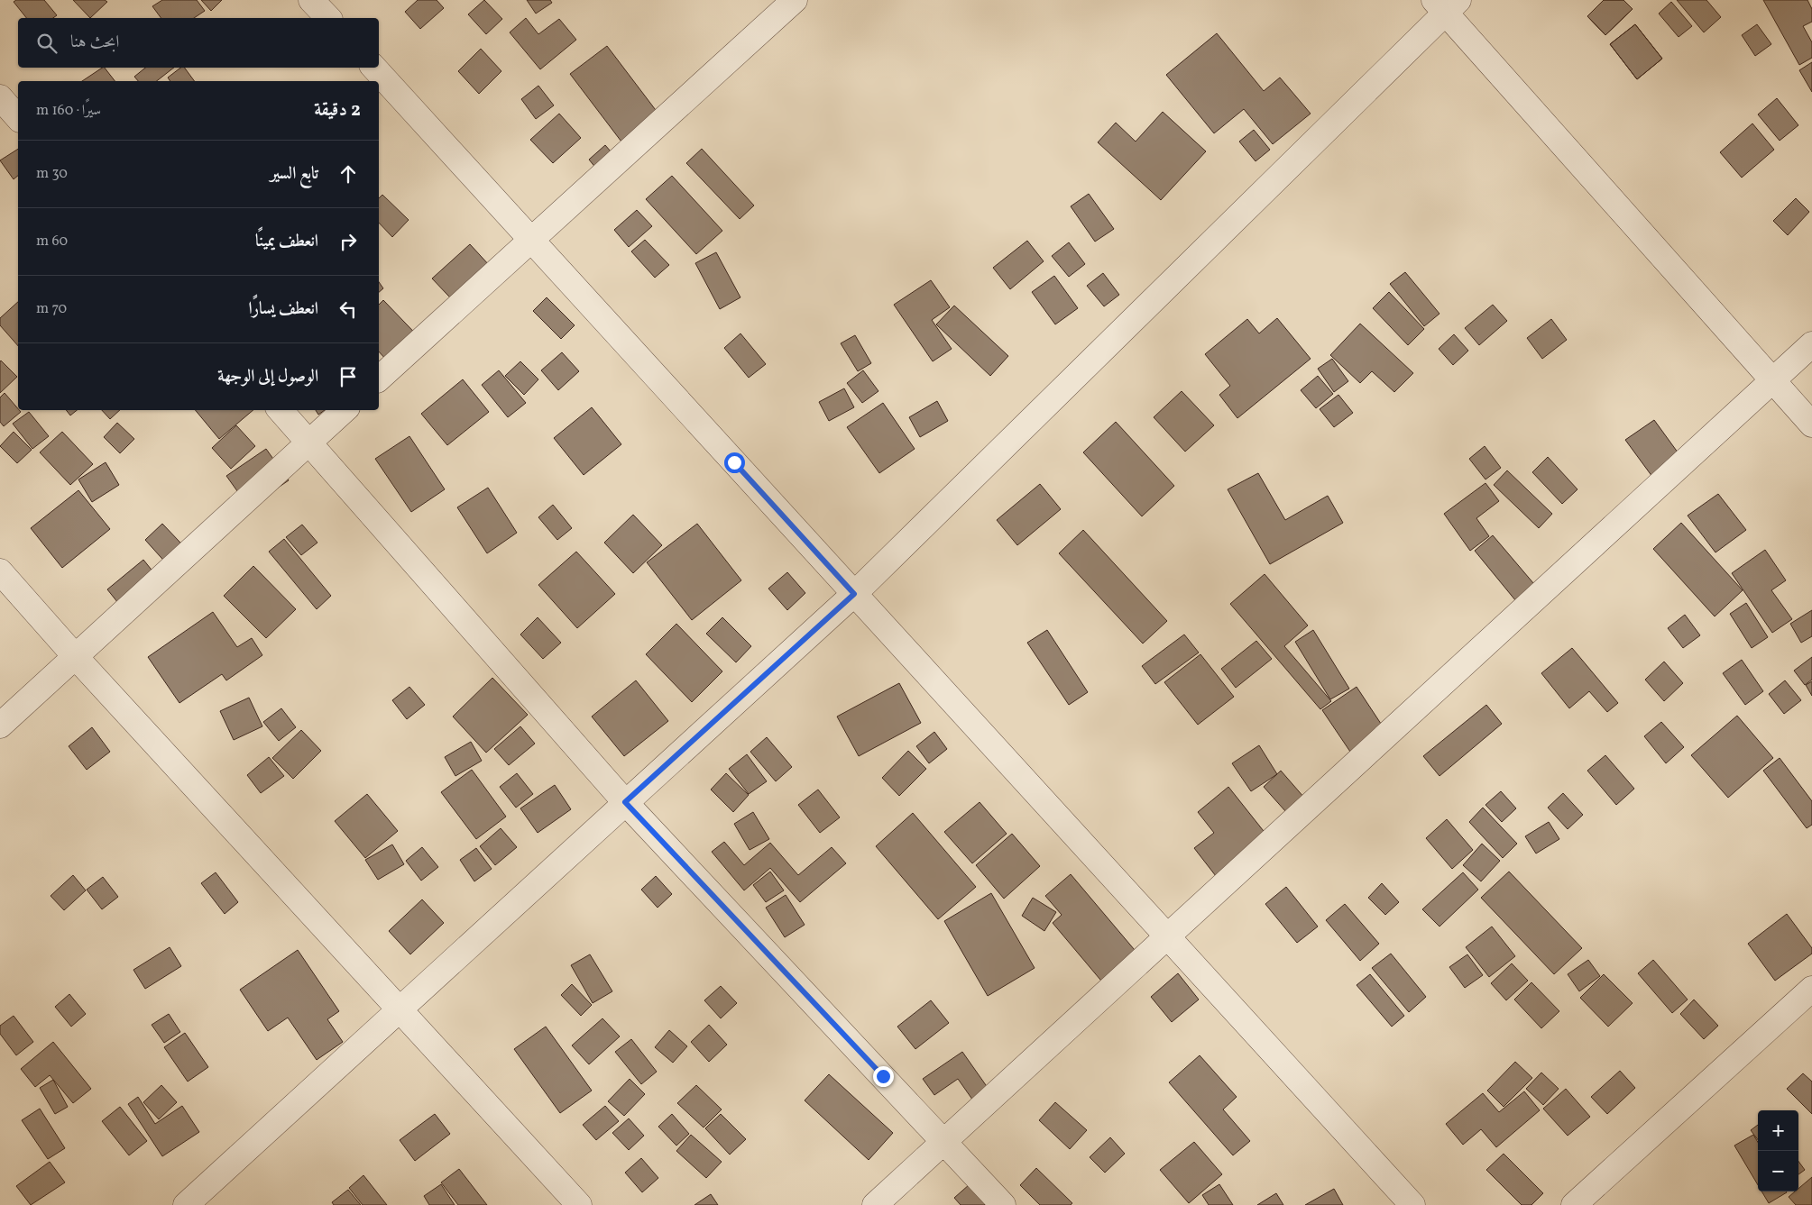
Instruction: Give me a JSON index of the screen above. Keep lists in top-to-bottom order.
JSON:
{
  "page": {
    "search": "ابحث هنا",
    "heading": ["2 دقيقة", "سيرًا · 160 m"],
    "list": [
      ["تابع السير", "30 m"],
      ["انعطف يمينًا", "60 m"],
      ["انعطف يسارًا", "70 m"],
      "الوصول إلى الوجهة"
    ],
    "map_buttons": ["+", "−"]
  }
}
